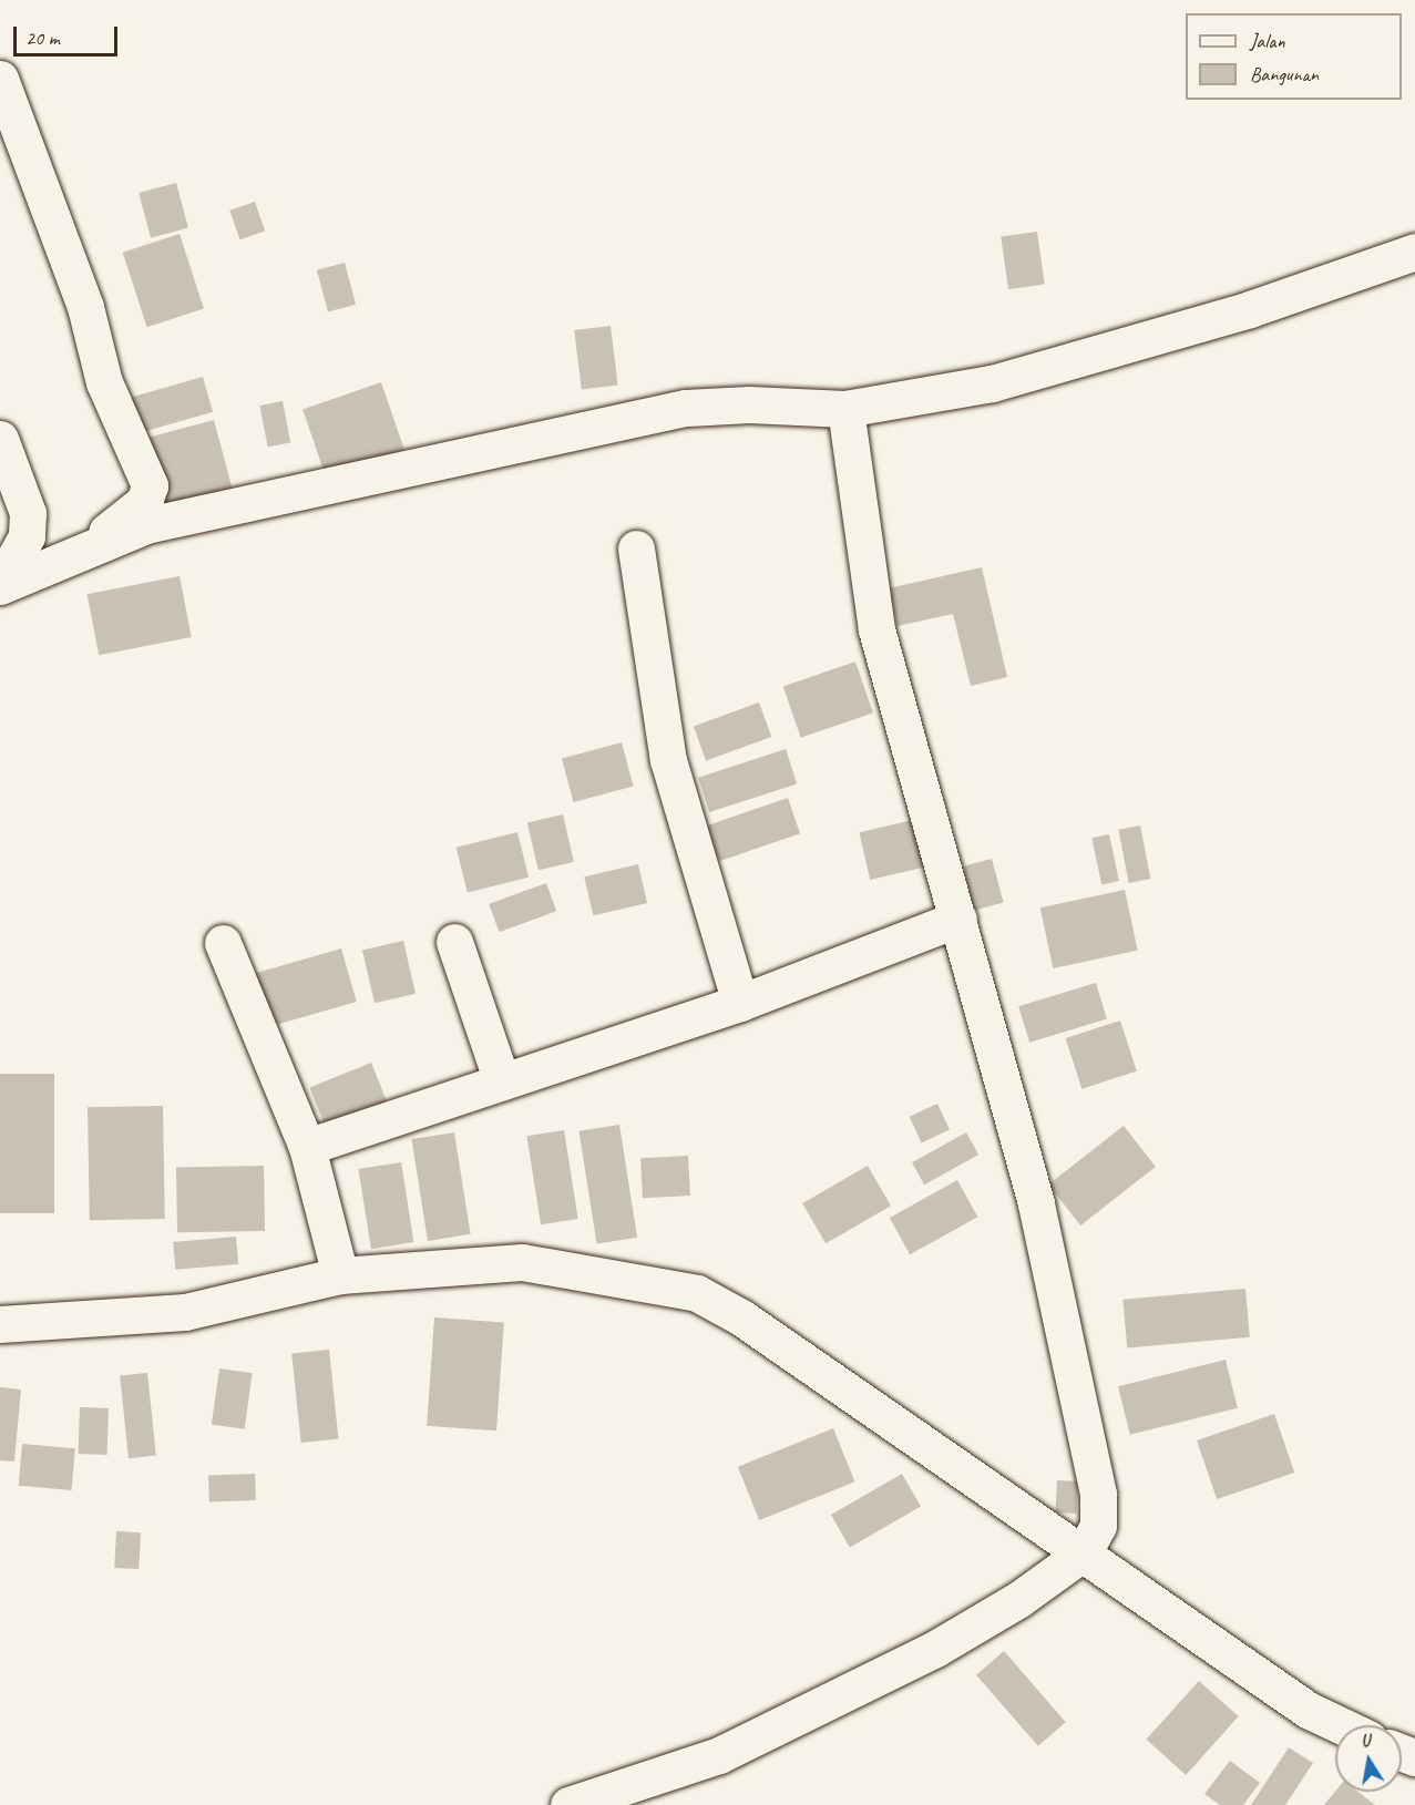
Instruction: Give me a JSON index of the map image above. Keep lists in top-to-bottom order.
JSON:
{
  "legend": ["Jalan", "Bangunan"],
  "scale_bar": "20 m",
  "north": "top"
}
